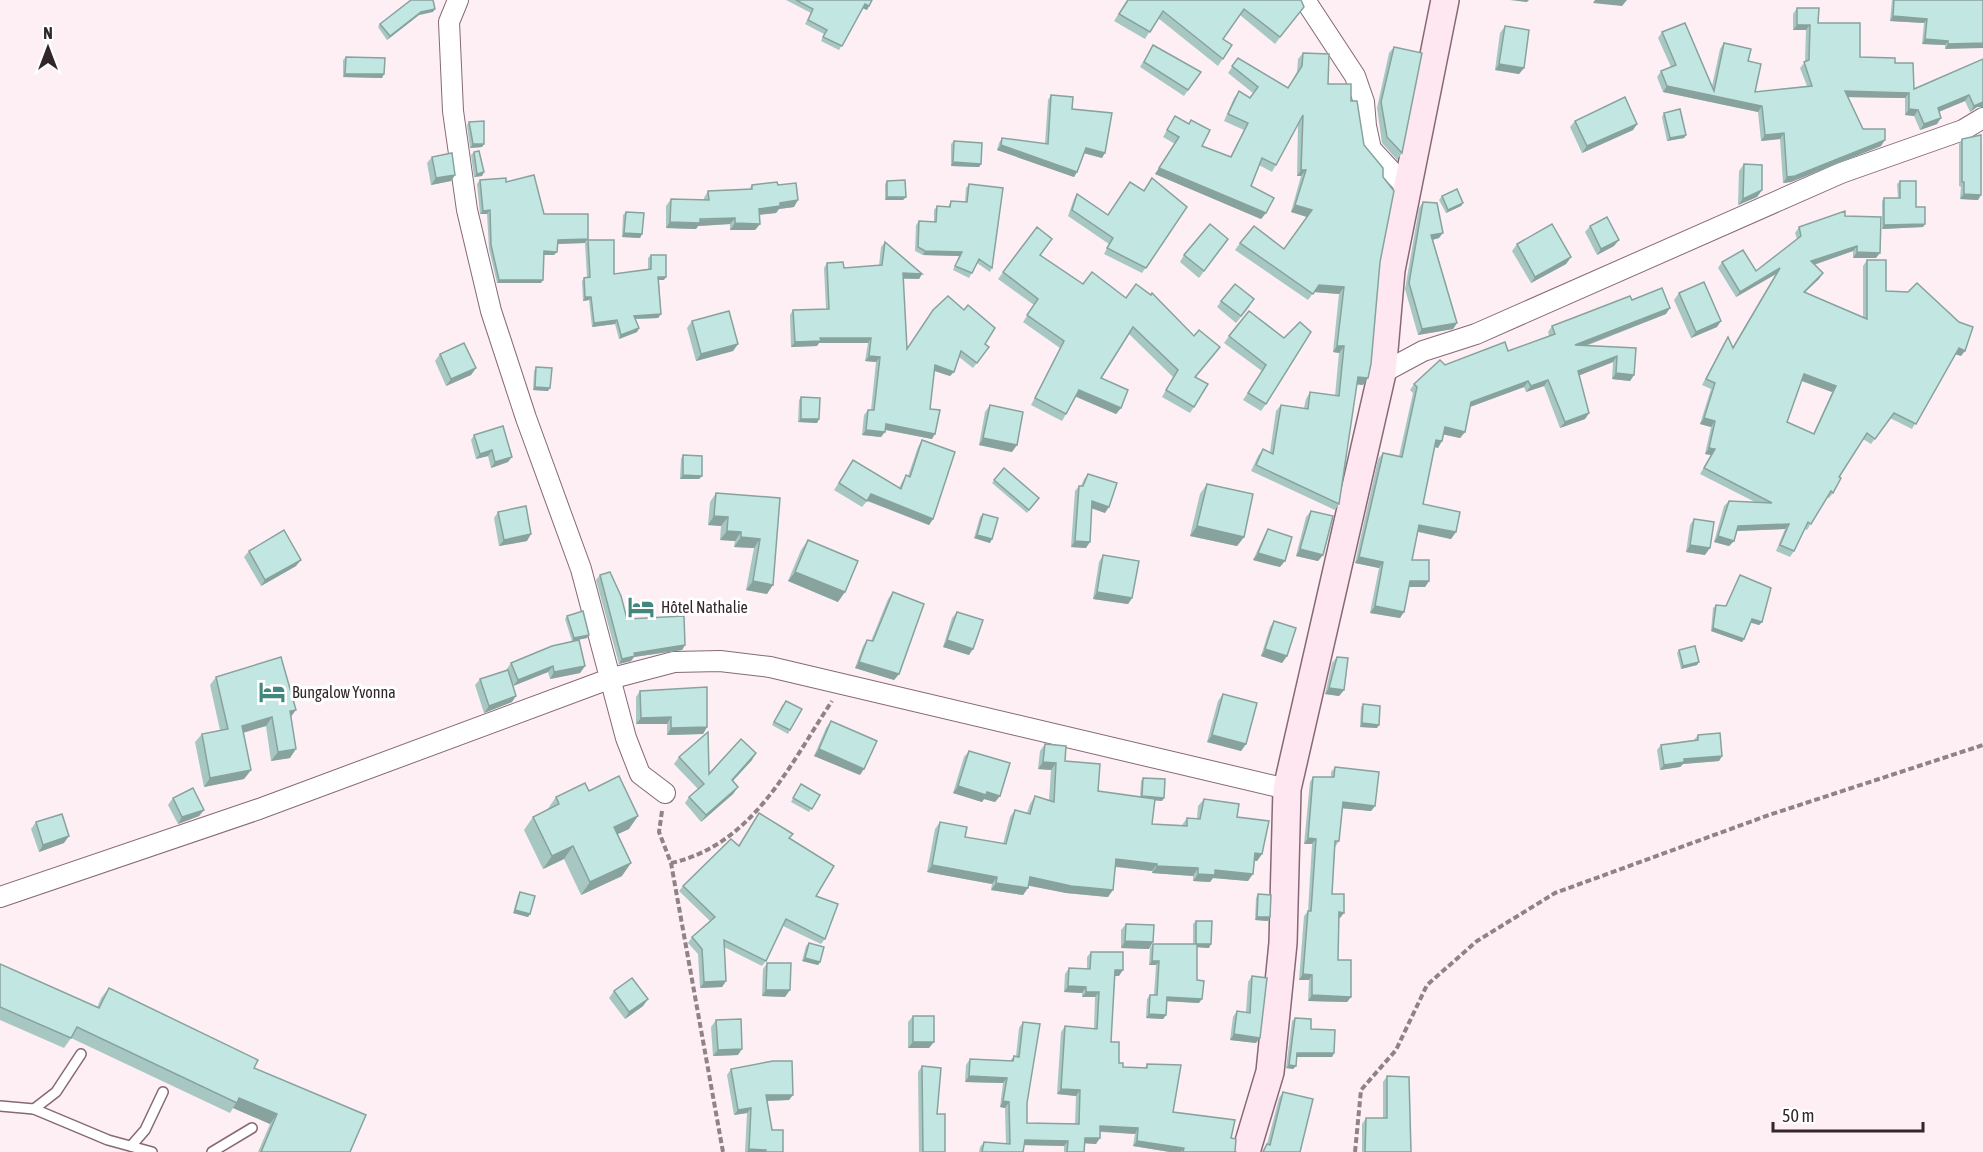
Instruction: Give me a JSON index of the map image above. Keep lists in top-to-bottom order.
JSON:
{
  "places": {
    "hotel": ["Hôtel Nathalie", "Bungalow Yvonna"]
  },
  "scale_bar": "50 m",
  "north": "top"
}
